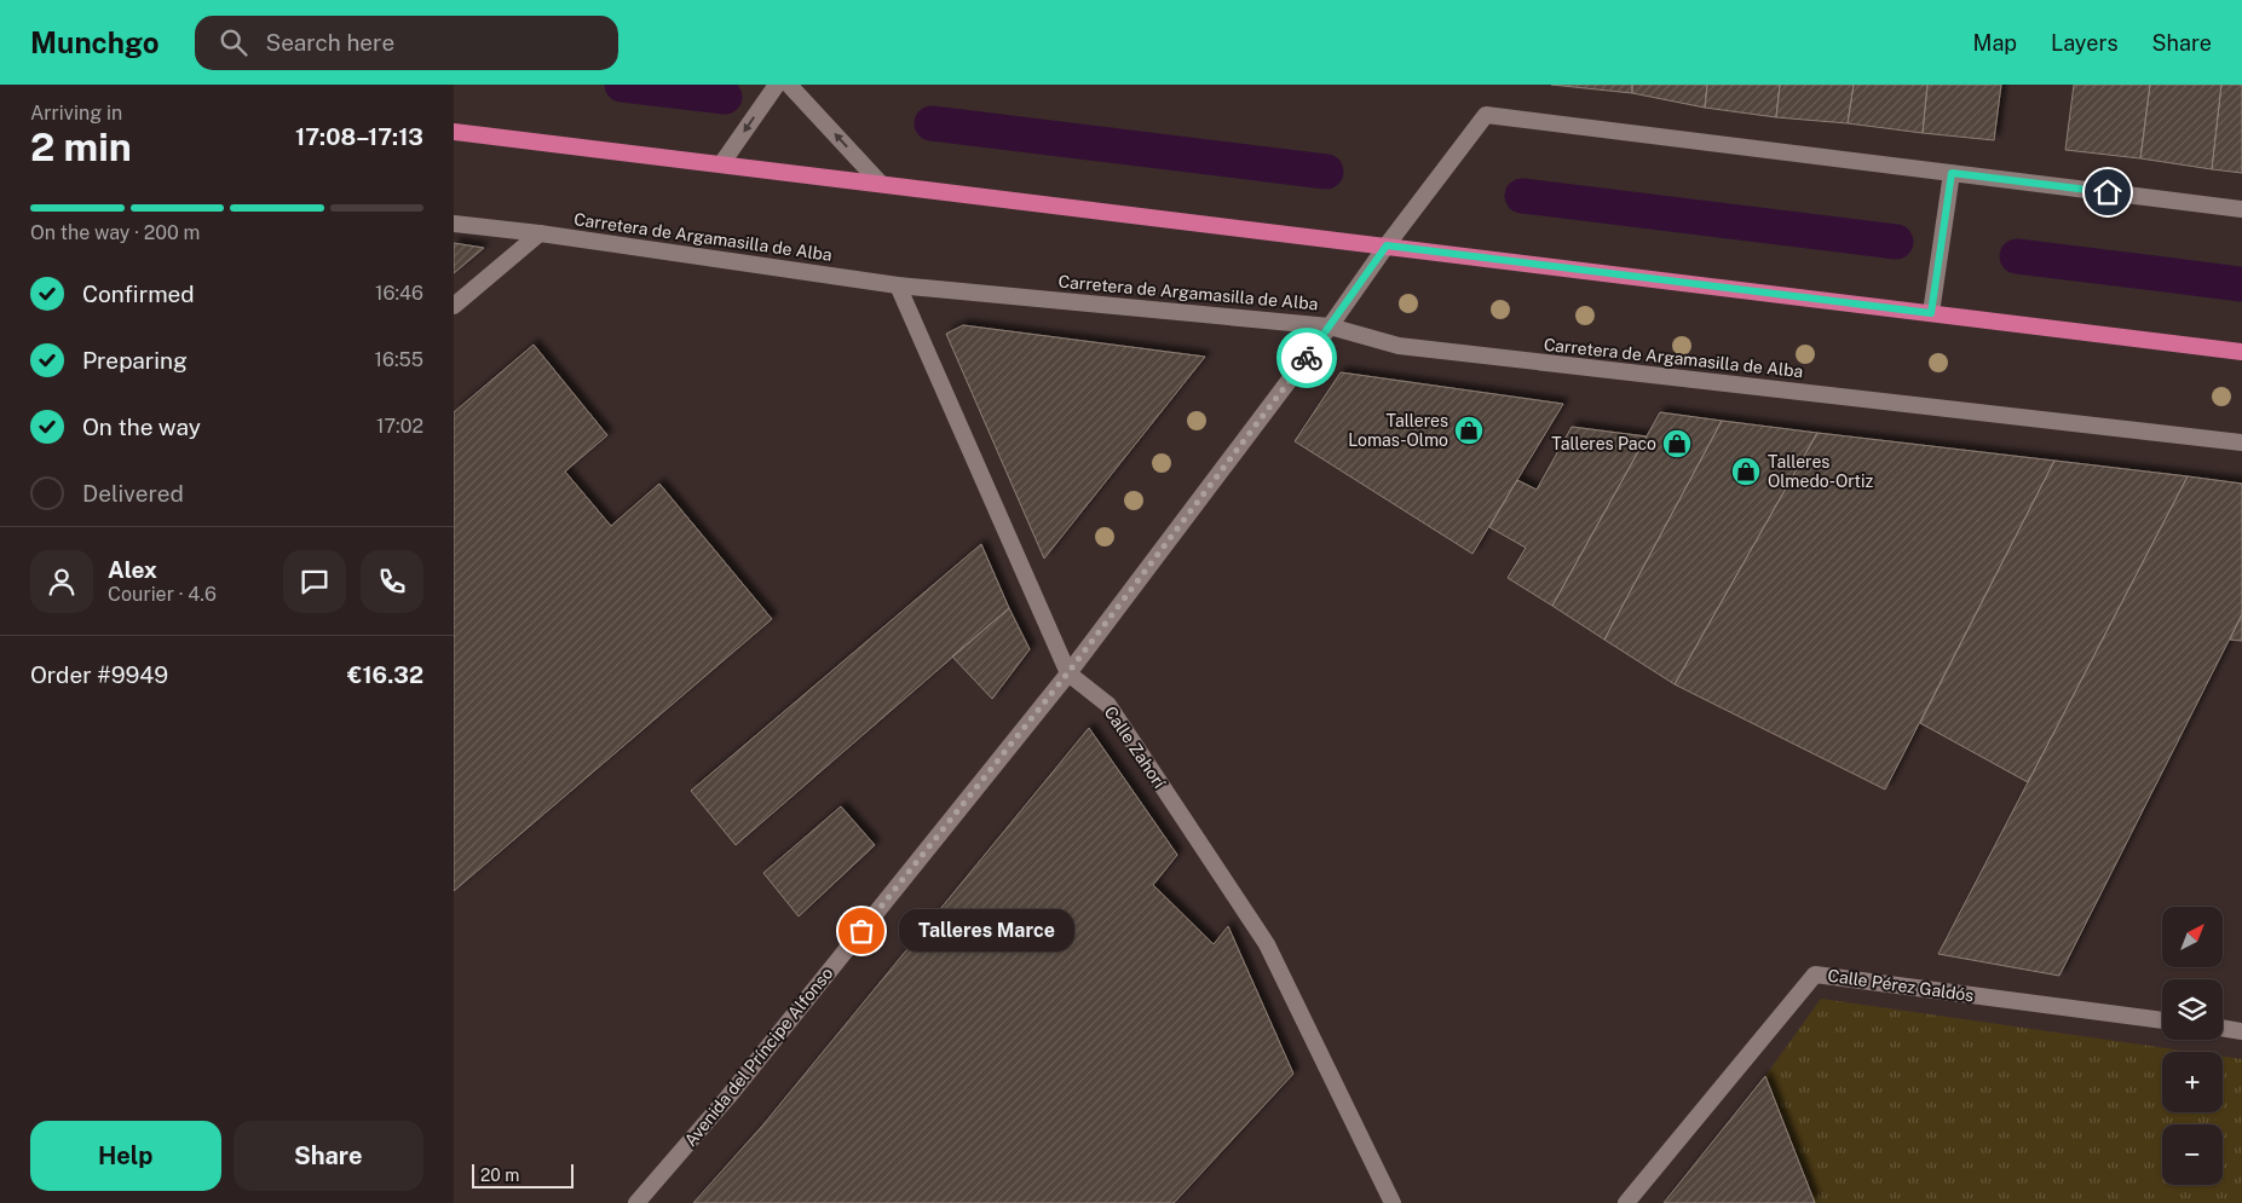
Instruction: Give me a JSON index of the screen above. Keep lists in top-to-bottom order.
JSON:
{
  "streets": {
    "street": [
      "Carretera de Argamasilla de Alba",
      "Calle Zahorí",
      "Calle Pérez Galdós",
      "Avenida del Príncipe Alfonso"
    ]
  },
  "crossings": [
    ["Carretera de Argamasilla de Alba", "Calle Zahorí"],
    ["Carretera de Argamasilla de Alba", "Avenida del Príncipe Alfonso"],
    ["Calle Zahorí", "Avenida del Príncipe Alfonso"]
  ],
  "places": {
    "shop": ["Talleres Lomas-Olmo", "Talleres Paco", "Talleres Olmedo-Ortiz"],
    "other": ["Talleres Marce"]
  },
  "scale_bar": "20 m",
  "north": "top right",
  "page": {
    "header": "Munchgo",
    "search": "Search here",
    "nav": ["Map", "Layers", "Share"],
    "heading": ["2 min", "Arriving in", "17:08–17:13"],
    "panel": [
      "Alex",
      "Courier · 4.6",
      "Order #9949",
      "€16.32"
    ],
    "bar": "On the way · 200 m",
    "list": [
      ["Confirmed", "16:46"],
      ["Preparing", "16:55"],
      ["On the way", "17:02"],
      "Delivered"
    ],
    "map_buttons": ["+", "−"],
    "bubble": "Talleres Marce",
    "buttons": ["Help", "Share"],
    "scale": "20 m"
  }
}
